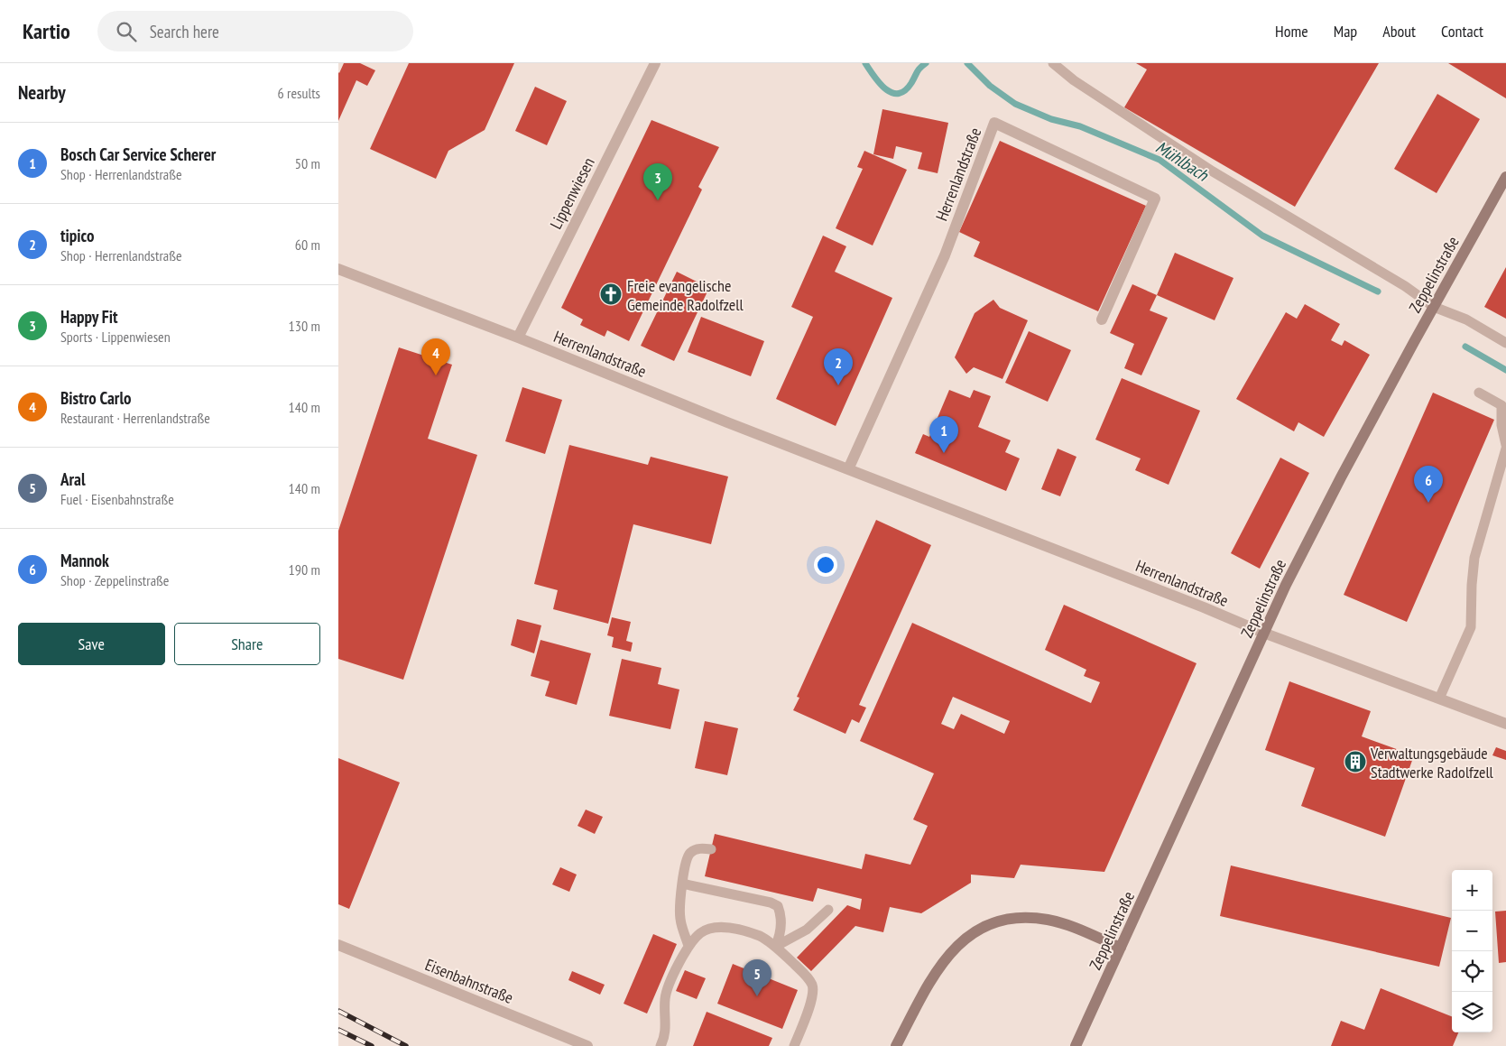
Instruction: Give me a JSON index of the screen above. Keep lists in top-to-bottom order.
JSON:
{
  "streets": {
    "main road": ["Zeppelinstraße"],
    "street": ["Herrenlandstraße", "Lippenwiesen", "Eisenbahnstraße"]
  },
  "crossings": [
    ["Herrenlandstraße", "Lippenwiesen"],
    ["Herrenlandstraße", "Zeppelinstraße"]
  ],
  "water": ["Mühlbach"],
  "places": {
    "church": ["Freie evangelische Gemeinde Radolfzell"],
    "building": ["Verwaltungsgebäude Stadtwerke Radolfzell"]
  },
  "page": {
    "header": "Kartio",
    "search": "Search here",
    "nav": [
      "Home",
      "Map",
      "About",
      "Contact"
    ],
    "heading": ["Nearby", "6 results"],
    "list": [
      {
        "mark": "1",
        "name": "Bosch Car Service Scherer",
        "note": "Shop · Herrenlandstraße",
        "value": "50 m"
      },
      {
        "mark": "2",
        "name": "tipico",
        "note": "Shop · Herrenlandstraße",
        "value": "60 m"
      },
      {
        "mark": "3",
        "name": "Happy Fit",
        "note": "Sports · Lippenwiesen",
        "value": "130 m"
      },
      {
        "mark": "4",
        "name": "Bistro Carlo",
        "note": "Restaurant · Herrenlandstraße",
        "value": "140 m"
      },
      {
        "mark": "5",
        "name": "Aral",
        "note": "Fuel · Eisenbahnstraße",
        "value": "140 m"
      },
      {
        "mark": "6",
        "name": "Mannok",
        "note": "Shop · Zeppelinstraße",
        "value": "190 m"
      }
    ],
    "pins": [
      "3",
      "4",
      "2",
      "1",
      "6",
      "5"
    ],
    "buttons": ["Save", "Share"],
    "map_buttons": ["+", "−"]
  }
}
